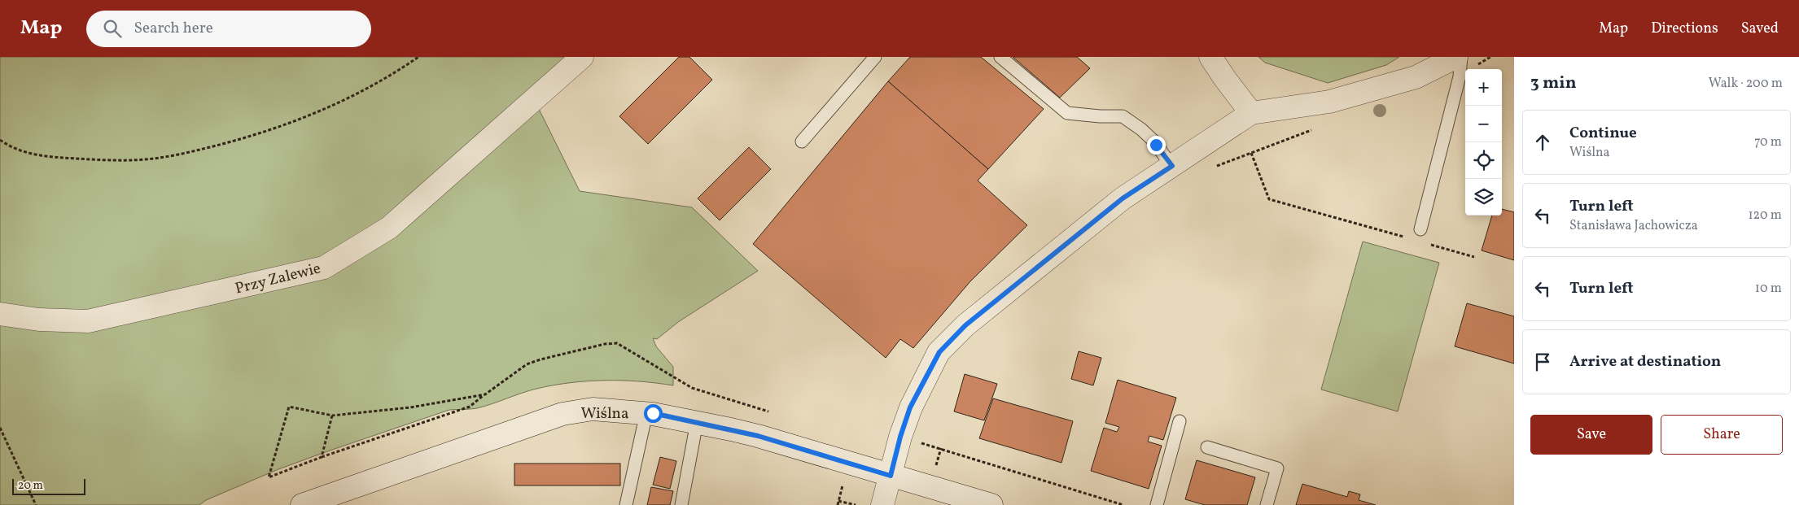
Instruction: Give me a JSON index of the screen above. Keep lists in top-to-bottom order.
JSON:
{
  "streets": {
    "street": ["Przy Zalewie", "Wiślna"]
  },
  "scale_bar": "20 m",
  "page": {
    "header": "Map",
    "search": "Search here",
    "nav": ["Map", "Directions", "Saved"],
    "heading": ["3 min", "Walk · 200 m"],
    "map_buttons": ["+", "−"],
    "list": [
      ["Continue", "Wiślna", "70 m"],
      ["Turn left", "Stanisława Jachowicza", "120 m"],
      ["Turn left", "10 m"],
      "Arrive at destination"
    ],
    "buttons": ["Save", "Share"],
    "scale": "20 m"
  }
}
